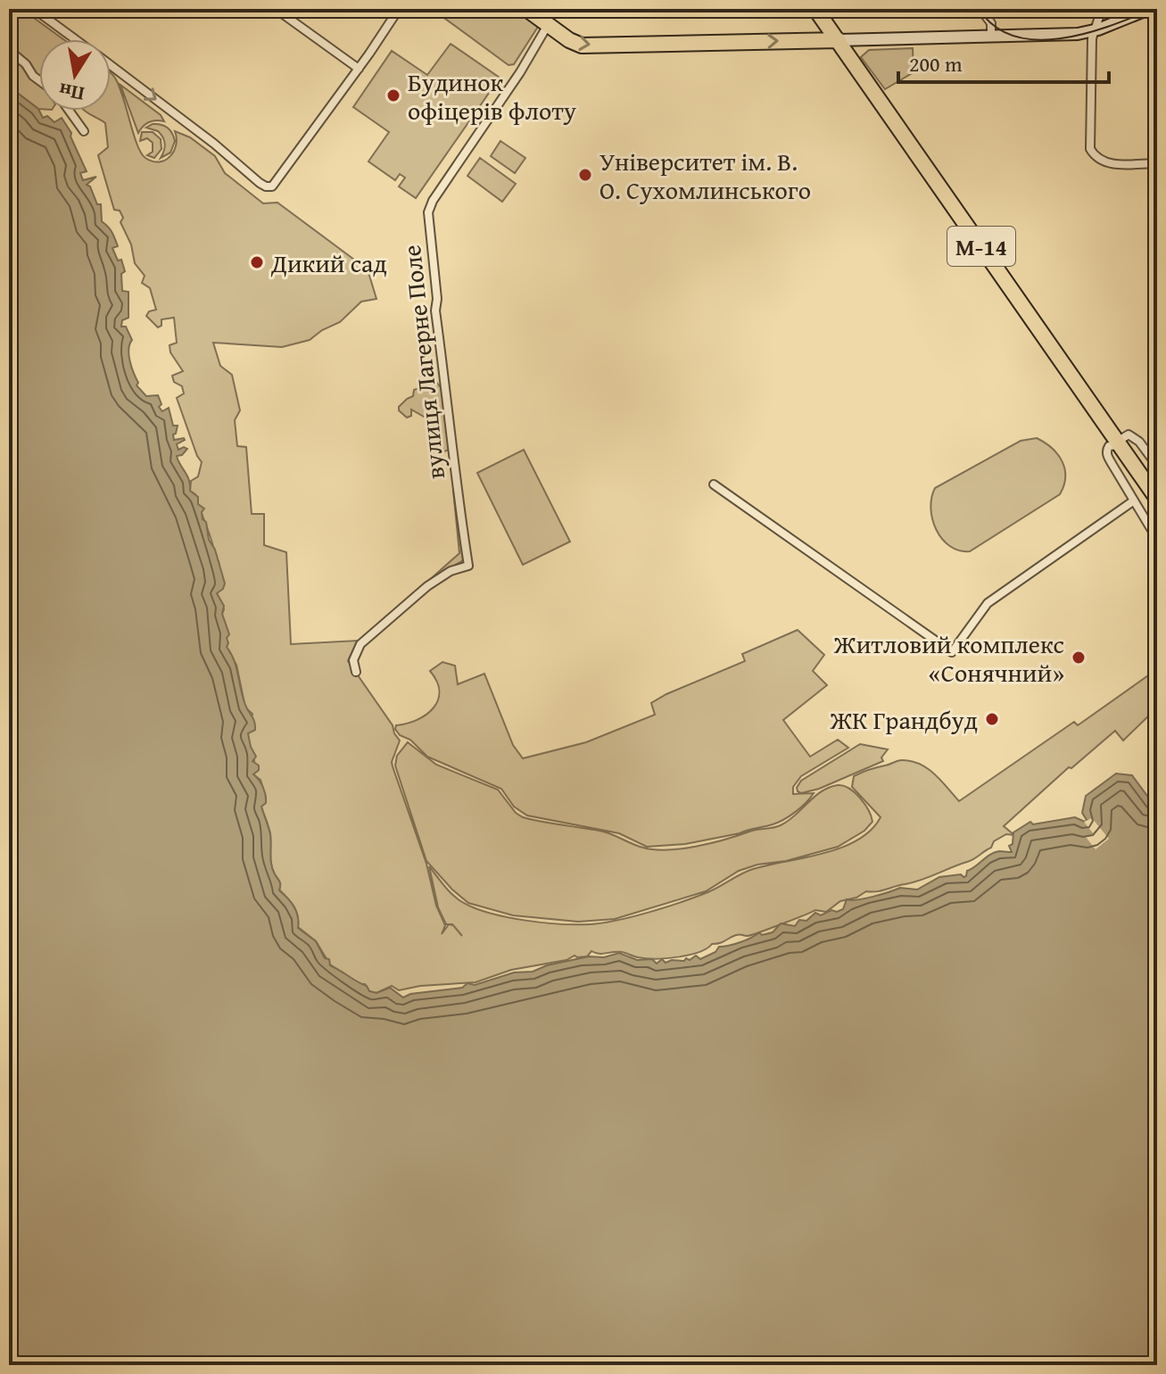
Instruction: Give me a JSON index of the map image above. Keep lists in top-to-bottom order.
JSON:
{
  "streets": {
    "highway": ["М-14"],
    "street": ["вулиця Лагерне Поле"]
  },
  "places": [
    "Будинок офіцерів флоту",
    "Університет ім. В. О. Сухомлинського",
    "Дикий сад",
    "Житловий комплекс «Сонячний»",
    "ЖК Грандбуд"
  ],
  "scale_bar": "200 m",
  "north": "bottom"
}
